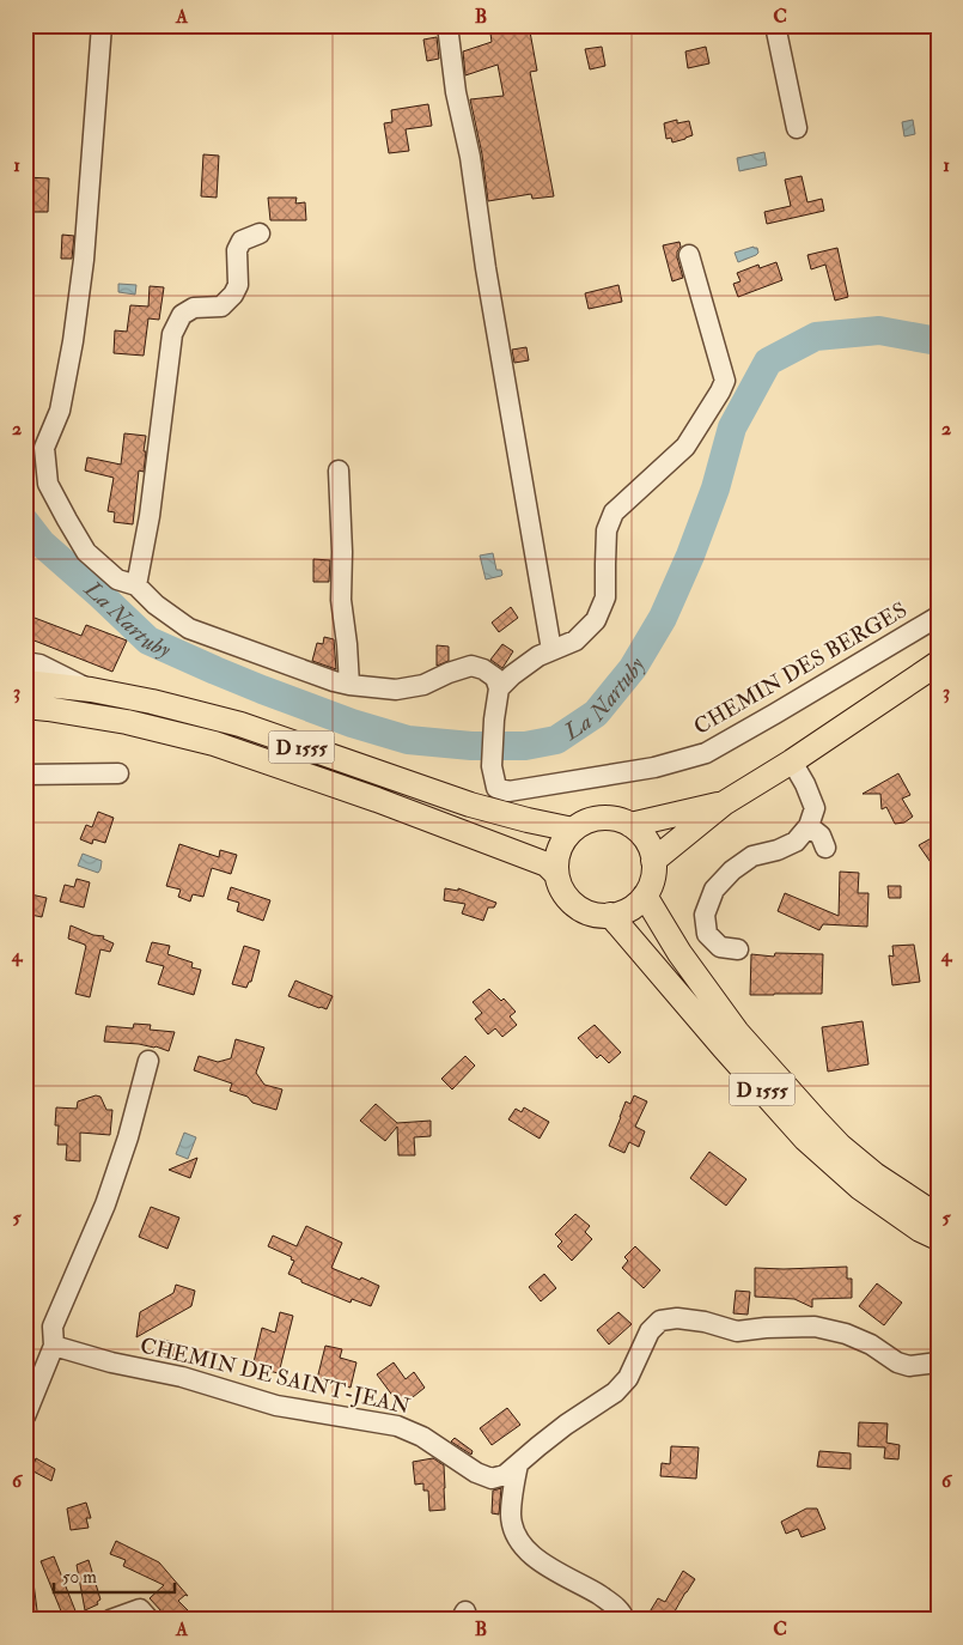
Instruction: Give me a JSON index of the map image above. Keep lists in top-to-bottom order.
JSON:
{
  "streets": {
    "main road": ["D 1555"],
    "street": ["CHEMIN DES BERGES", "CHEMIN DE SAINT-JEAN"]
  },
  "water": ["La Nartuby"],
  "scale_bar": "50 m",
  "grid": {
    "columns": ["A", "B", "C"],
    "rows": [
      "1",
      "2",
      "3",
      "4",
      "5",
      "6"
    ]
  }
}
